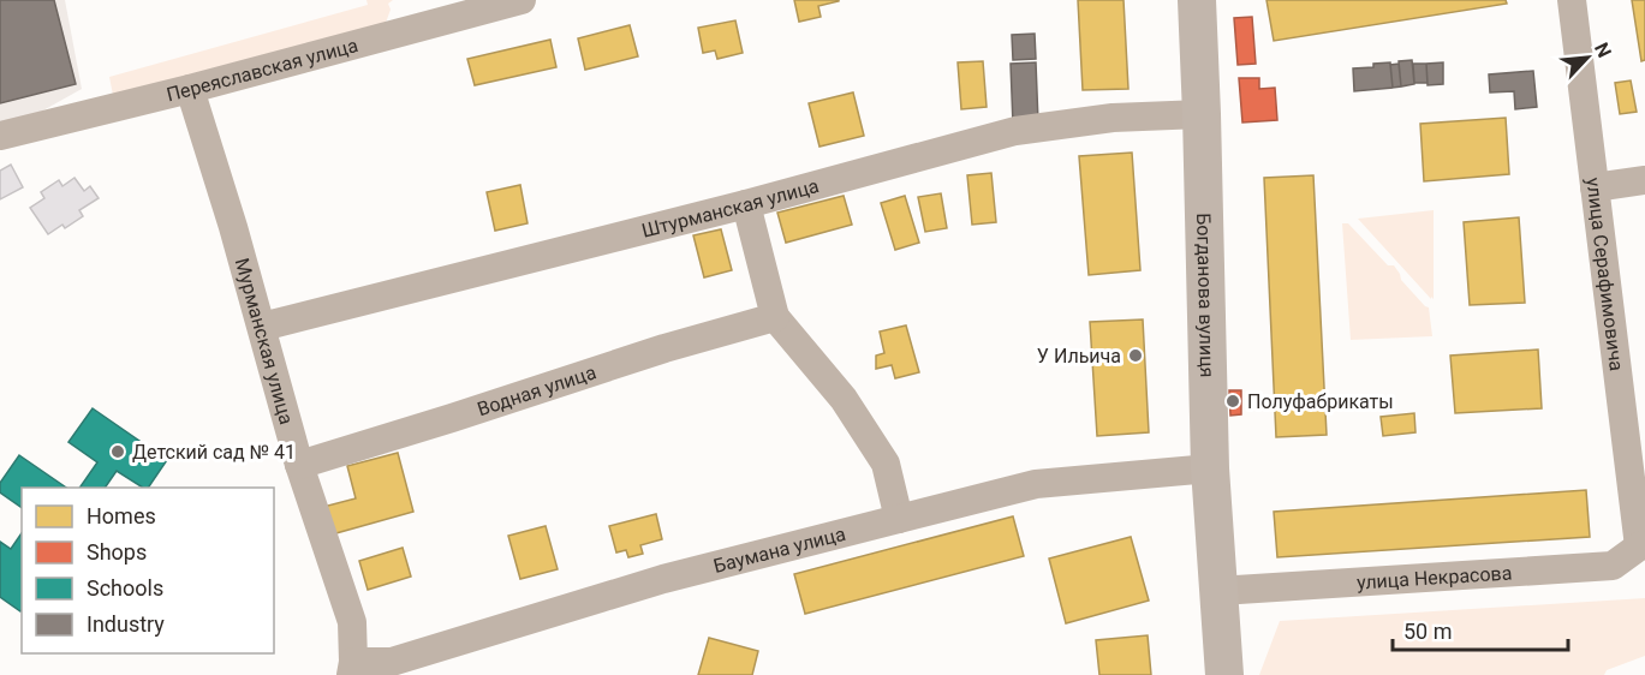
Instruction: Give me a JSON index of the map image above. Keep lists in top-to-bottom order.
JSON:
{
  "streets": {
    "main road": ["Богданова вулиця"],
    "street": [
      "Переяславская улица",
      "Штурманская улица",
      "улица Серафимовича",
      "Мурманская улица",
      "Водная улица",
      "Баумана улица",
      "улица Некрасова"
    ]
  },
  "crossings": [
    ["Переяславская улица", "Мурманская улица"],
    ["Штурманская улица", "Богданова вулиця"],
    ["Штурманская улица", "Мурманская улица"],
    ["улица Серафимовича", "улица Некрасова"],
    ["Богданова вулиця", "Баумана улица"],
    ["Богданова вулиця", "улица Некрасова"],
    ["Мурманская улица", "Водная улица"],
    ["Мурманская улица", "Баумана улица"]
  ],
  "places": ["У Ильича", "Полуфабрикаты", "Детский сад № 41"],
  "legend": [
    "Homes",
    "Shops",
    "Schools",
    "Industry"
  ],
  "scale_bar": "50 m",
  "north": "top right"
}
